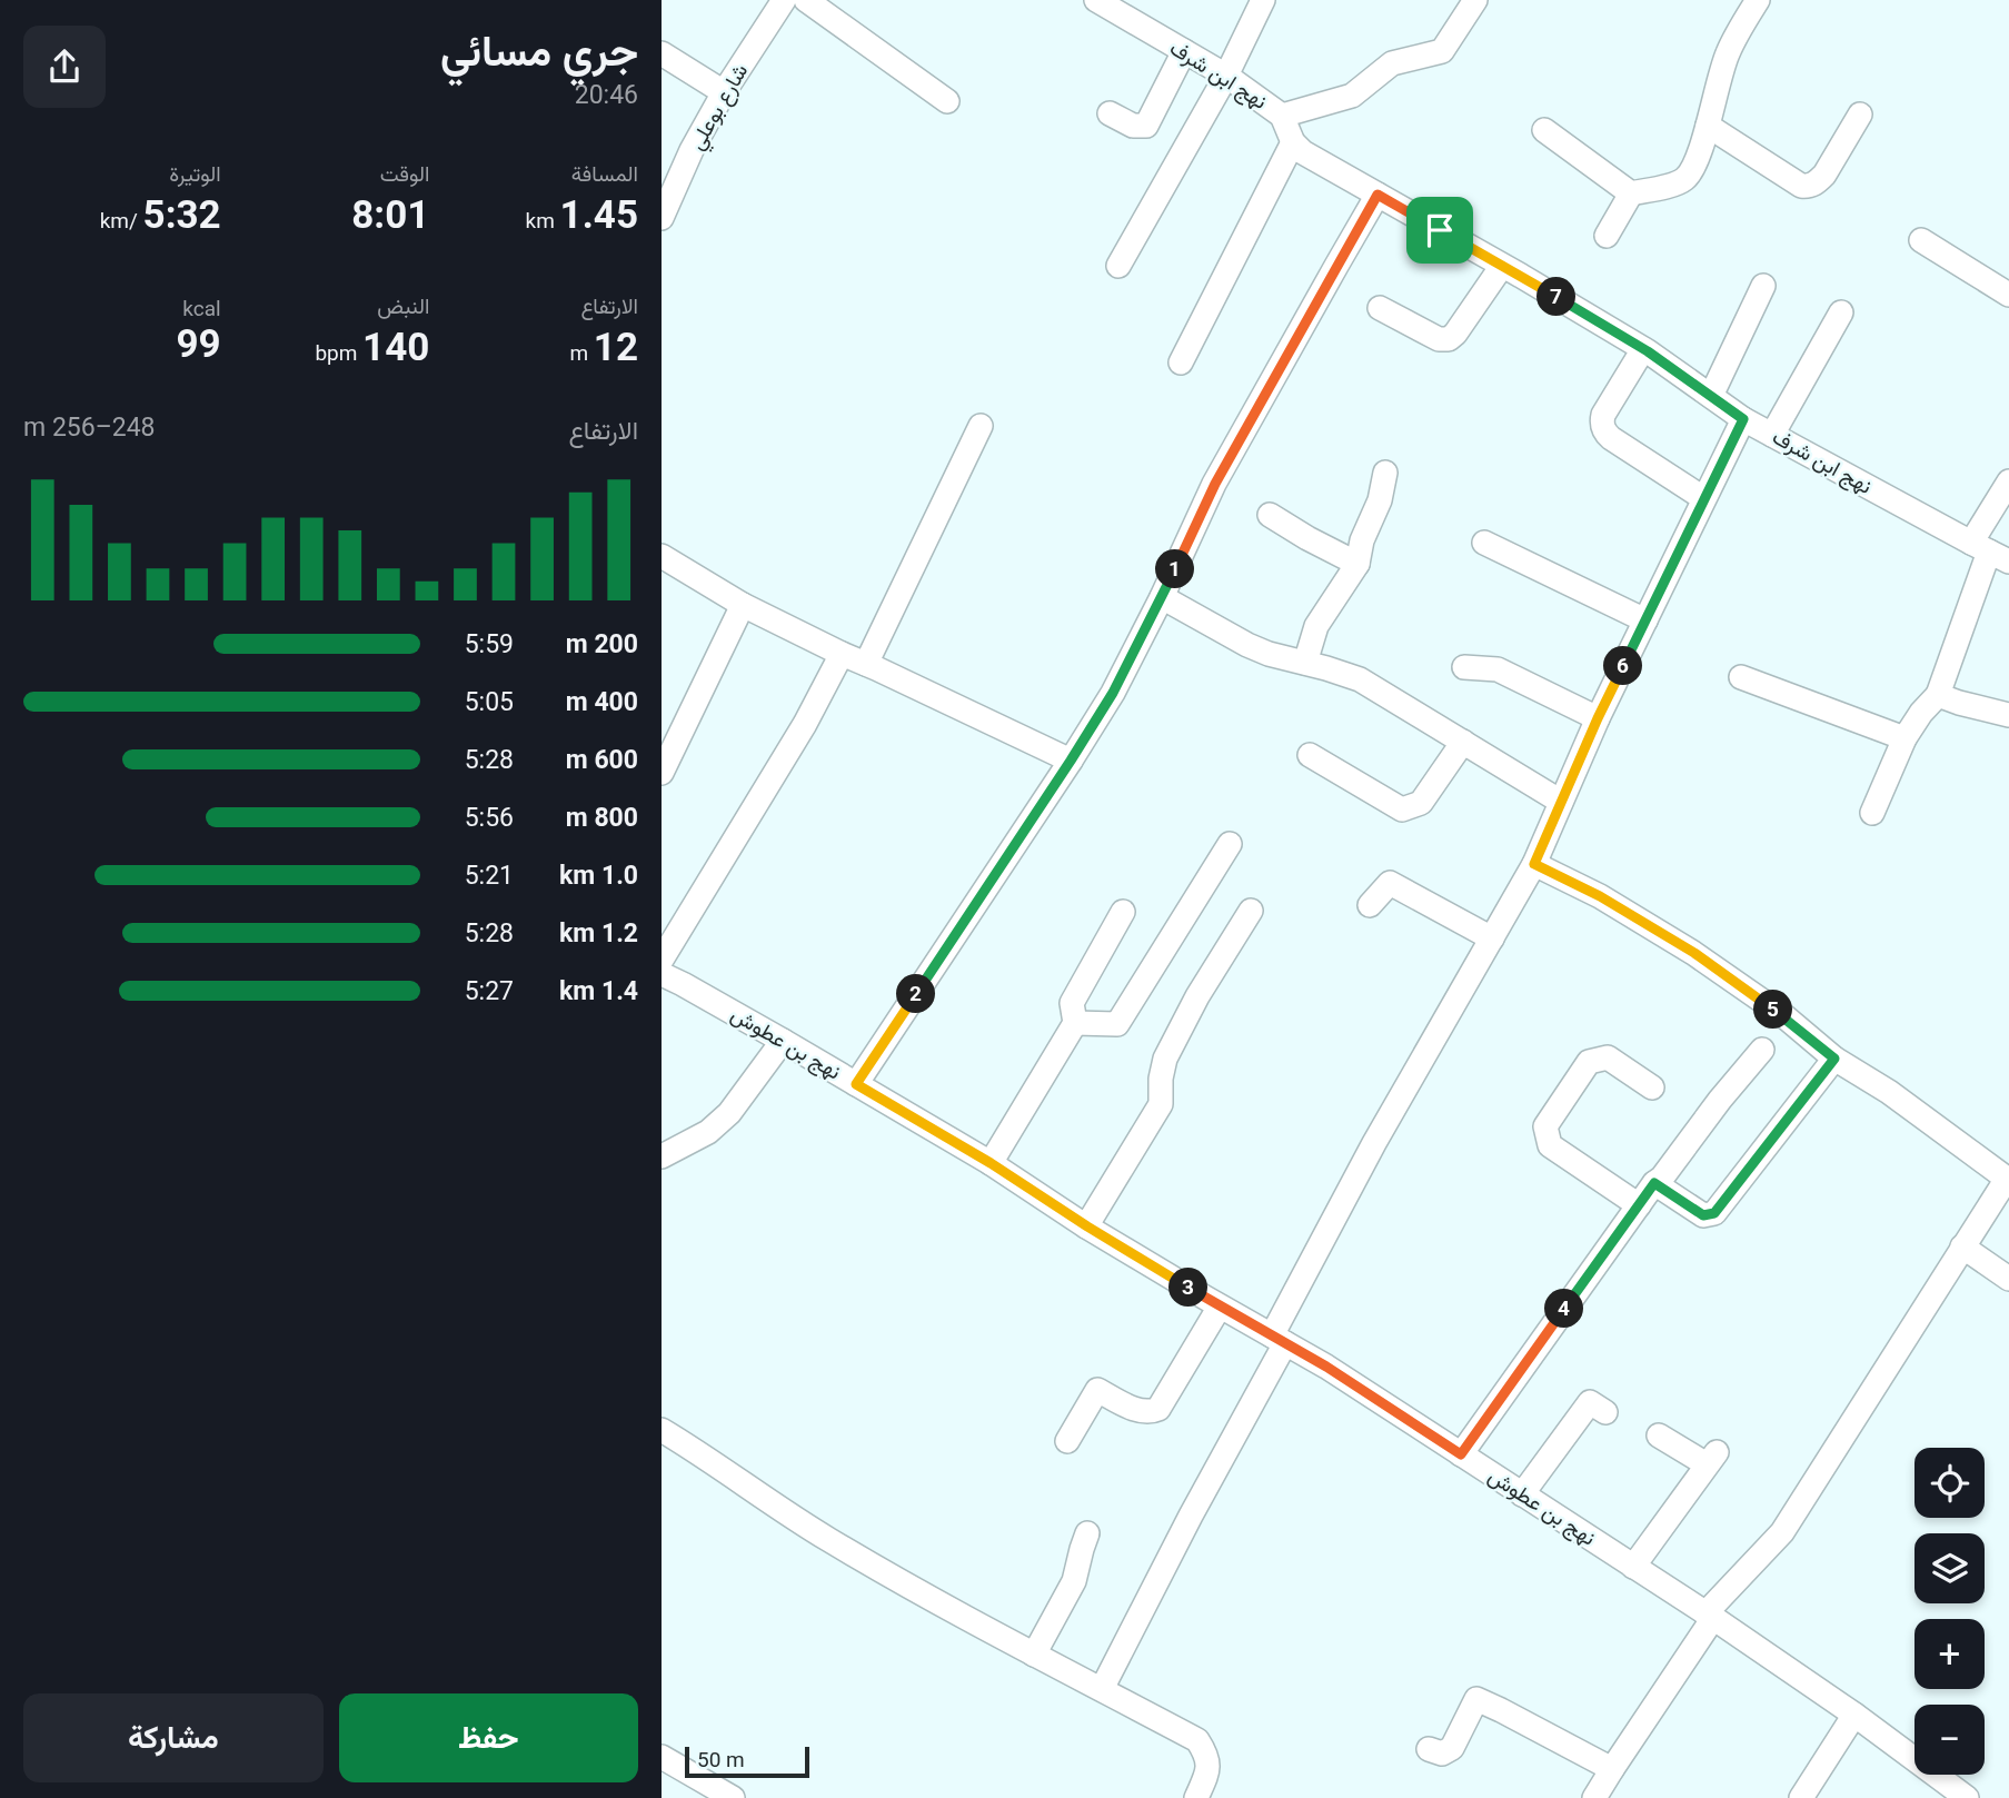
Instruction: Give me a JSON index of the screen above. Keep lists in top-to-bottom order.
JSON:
{
  "streets": {
    "street": ["نهج ابن شرف", "شارع بوعلي", "نهج بن عطوش"]
  },
  "scale_bar": "50 m",
  "page": {
    "heading": ["جري مسائي", "20:46"],
    "stats": [
      ["المسافة", "1.45 km"],
      ["الوقت", "8:01"],
      ["الوتيرة", "5:32 /km"],
      ["الارتفاع", "12 m"],
      ["النبض", "140 bpm"],
      ["kcal", "99"]
    ],
    "pins": [
      "7",
      "1",
      "6",
      "2",
      "5",
      "3",
      "4"
    ],
    "chart": ["الارتفاع", "248–256 m"],
    "list": [
      {
        "name": "200 m",
        "note": "5:59"
      },
      {
        "name": "400 m",
        "note": "5:05"
      },
      {
        "name": "600 m",
        "note": "5:28"
      },
      {
        "name": "800 m",
        "note": "5:56"
      },
      {
        "name": "1.0 km",
        "note": "5:21"
      },
      {
        "name": "1.2 km",
        "note": "5:28"
      },
      {
        "name": "1.4 km",
        "note": "5:27"
      }
    ],
    "map_buttons": ["+", "−"],
    "buttons": ["حفظ", "مشاركة"],
    "scale": "50 m"
  }
}
